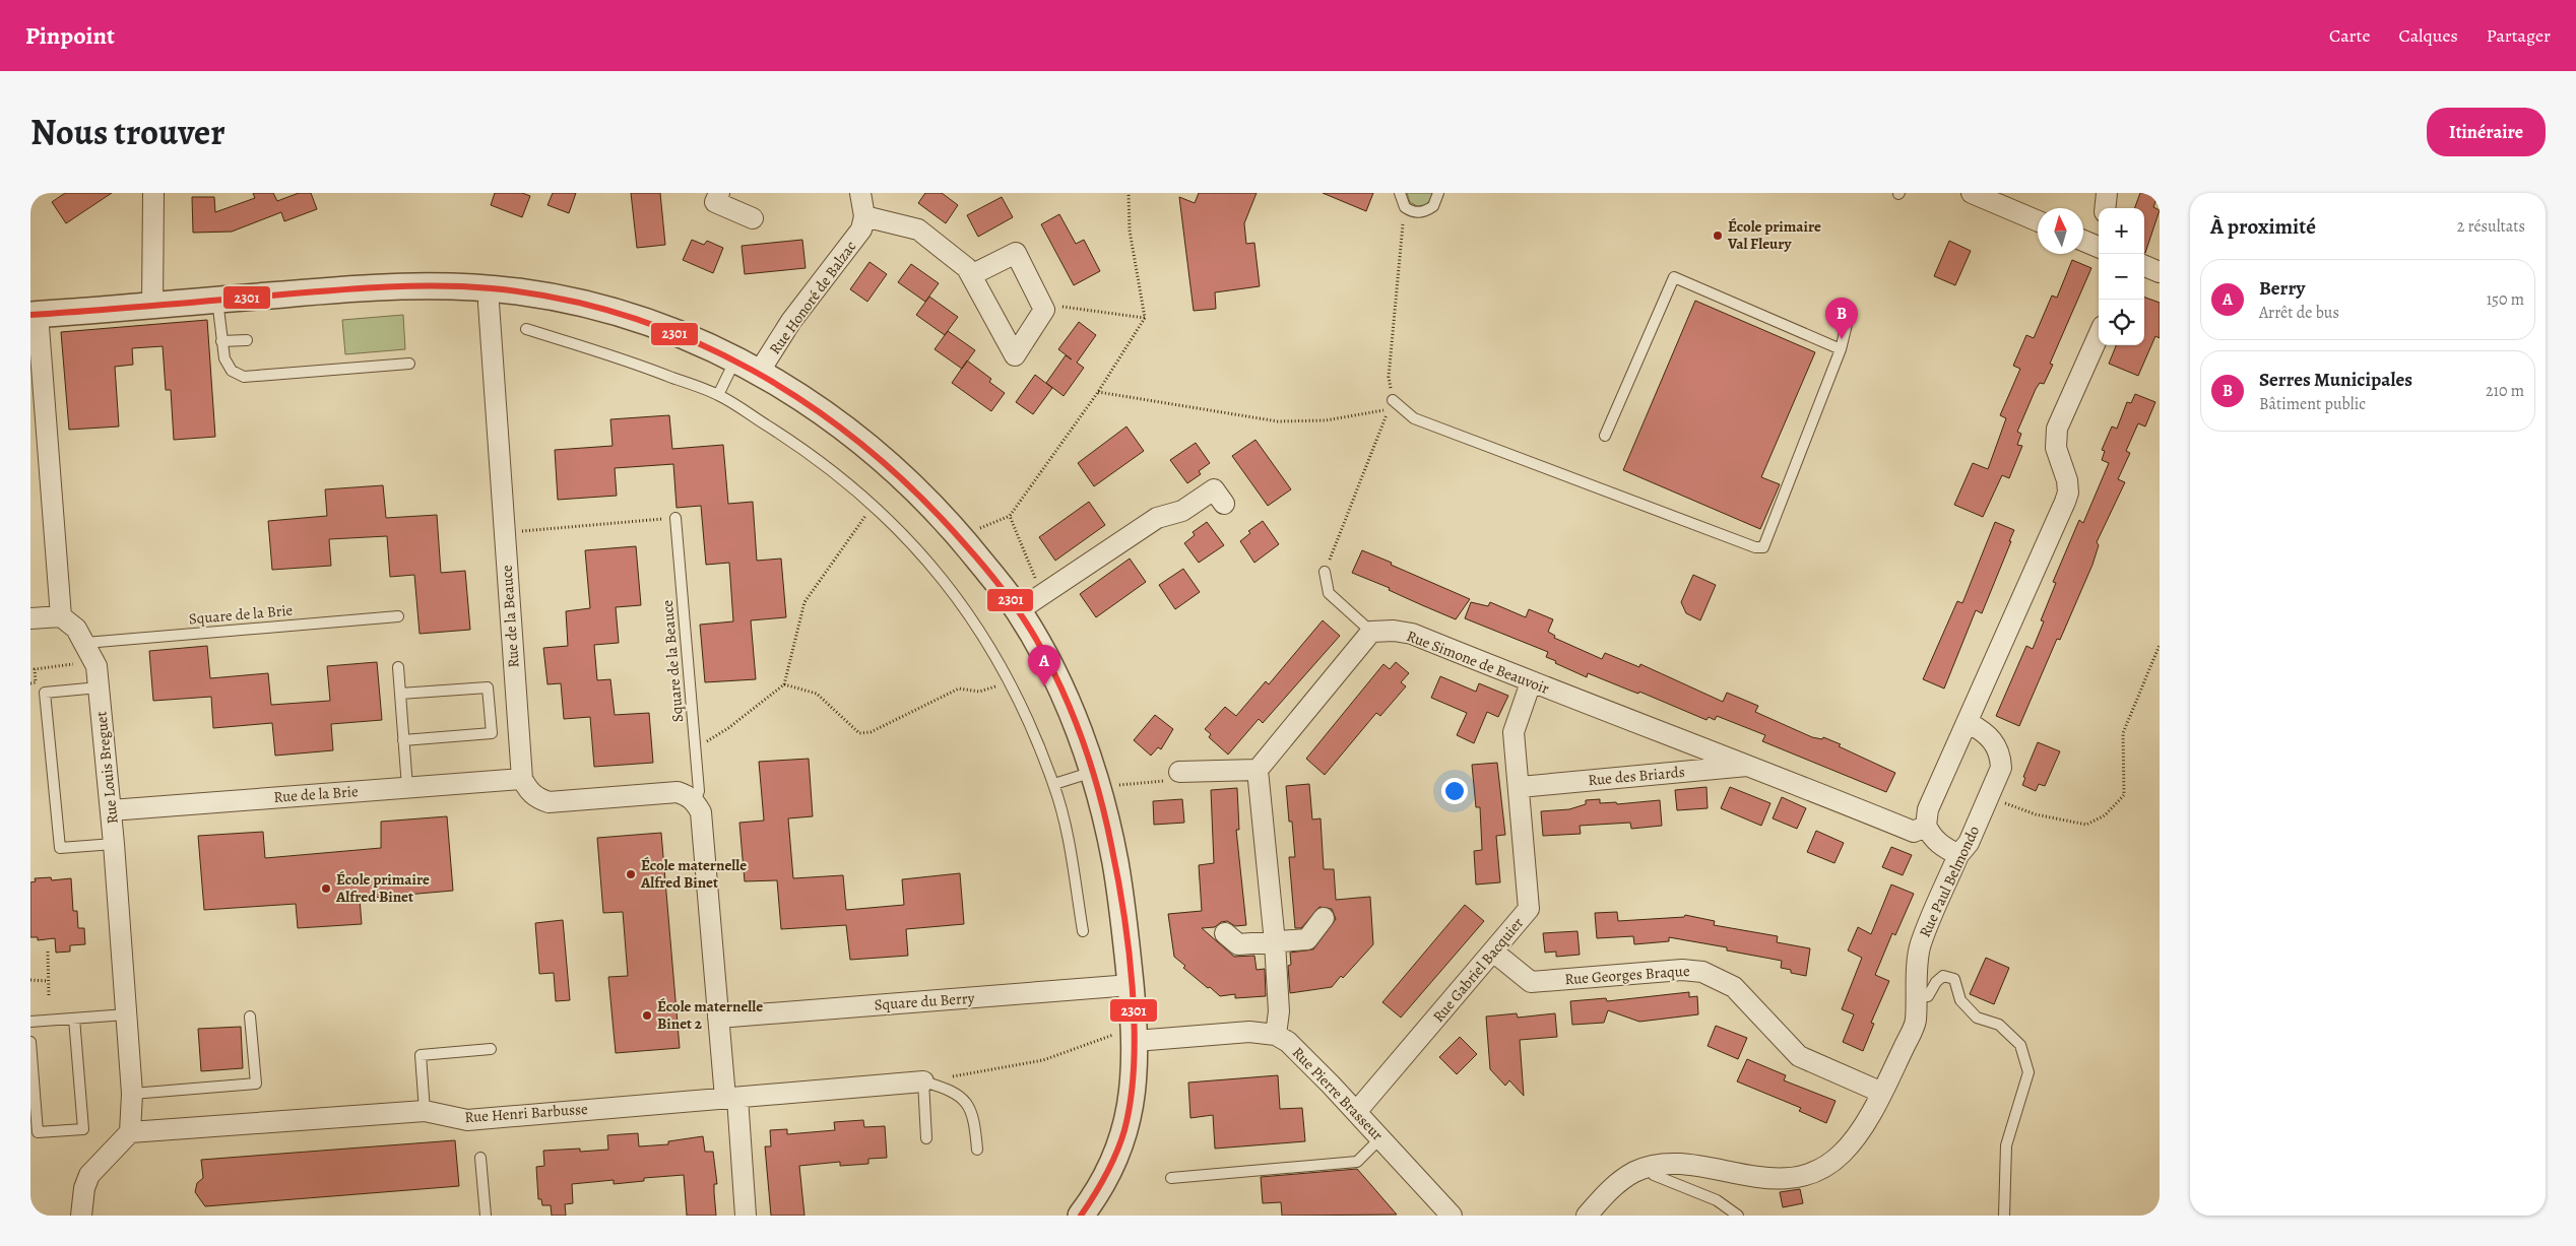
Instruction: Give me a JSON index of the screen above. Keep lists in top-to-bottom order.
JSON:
{
  "streets": {
    "street": [
      "Rue Honoré de Balzac",
      "Rue de la Beauce",
      "Rue Simone de Beauvoir",
      "Rue Louis Breguet",
      "Rue des Briards",
      "Rue de la Brie",
      "Rue Paul Belmondo",
      "Rue Gabriel Bacquier",
      "Rue Georges Braque",
      "Square du Berry",
      "Rue Pierre Brasseur",
      "Rue Henri Barbusse"
    ],
    "lane": ["Square de la Brie", "Square de la Beauce"]
  },
  "crossings": [
    ["Square de la Brie", "Rue Louis Breguet"],
    ["Rue de la Beauce", "Rue de la Brie"],
    ["Rue Simone de Beauvoir", "Rue des Briards"],
    ["Rue Simone de Beauvoir", "Rue Gabriel Bacquier"],
    ["Rue Louis Breguet", "Rue de la Brie"],
    ["Rue Louis Breguet", "Rue Henri Barbusse"],
    ["Rue des Briards", "Rue Gabriel Bacquier"],
    ["Rue Paul Belmondo", "Rue Georges Braque"],
    ["Rue Gabriel Bacquier", "Rue Georges Braque"],
    ["Rue Gabriel Bacquier", "Rue Pierre Brasseur"]
  ],
  "places": [
    "École primaire Val Fleury",
    "École maternelle Alfred Binet",
    "École primaire Alfred Binet",
    "École maternelle Binet 2"
  ],
  "lines": ["transit line 2301"],
  "north": "top",
  "page": {
    "header": "Pinpoint",
    "nav": ["Carte", "Calques", "Partager"],
    "title": "Nous trouver",
    "buttons": "Itinéraire",
    "heading": ["À proximité", "2 résultats"],
    "map_buttons": ["+", "−"],
    "list": [
      {
        "mark": "A",
        "name": "Berry",
        "note": "Arrêt de bus",
        "value": "150 m"
      },
      {
        "mark": "B",
        "name": "Serres Municipales",
        "note": "Bâtiment public",
        "value": "210 m"
      }
    ],
    "pins": ["B", "A"]
  }
}
